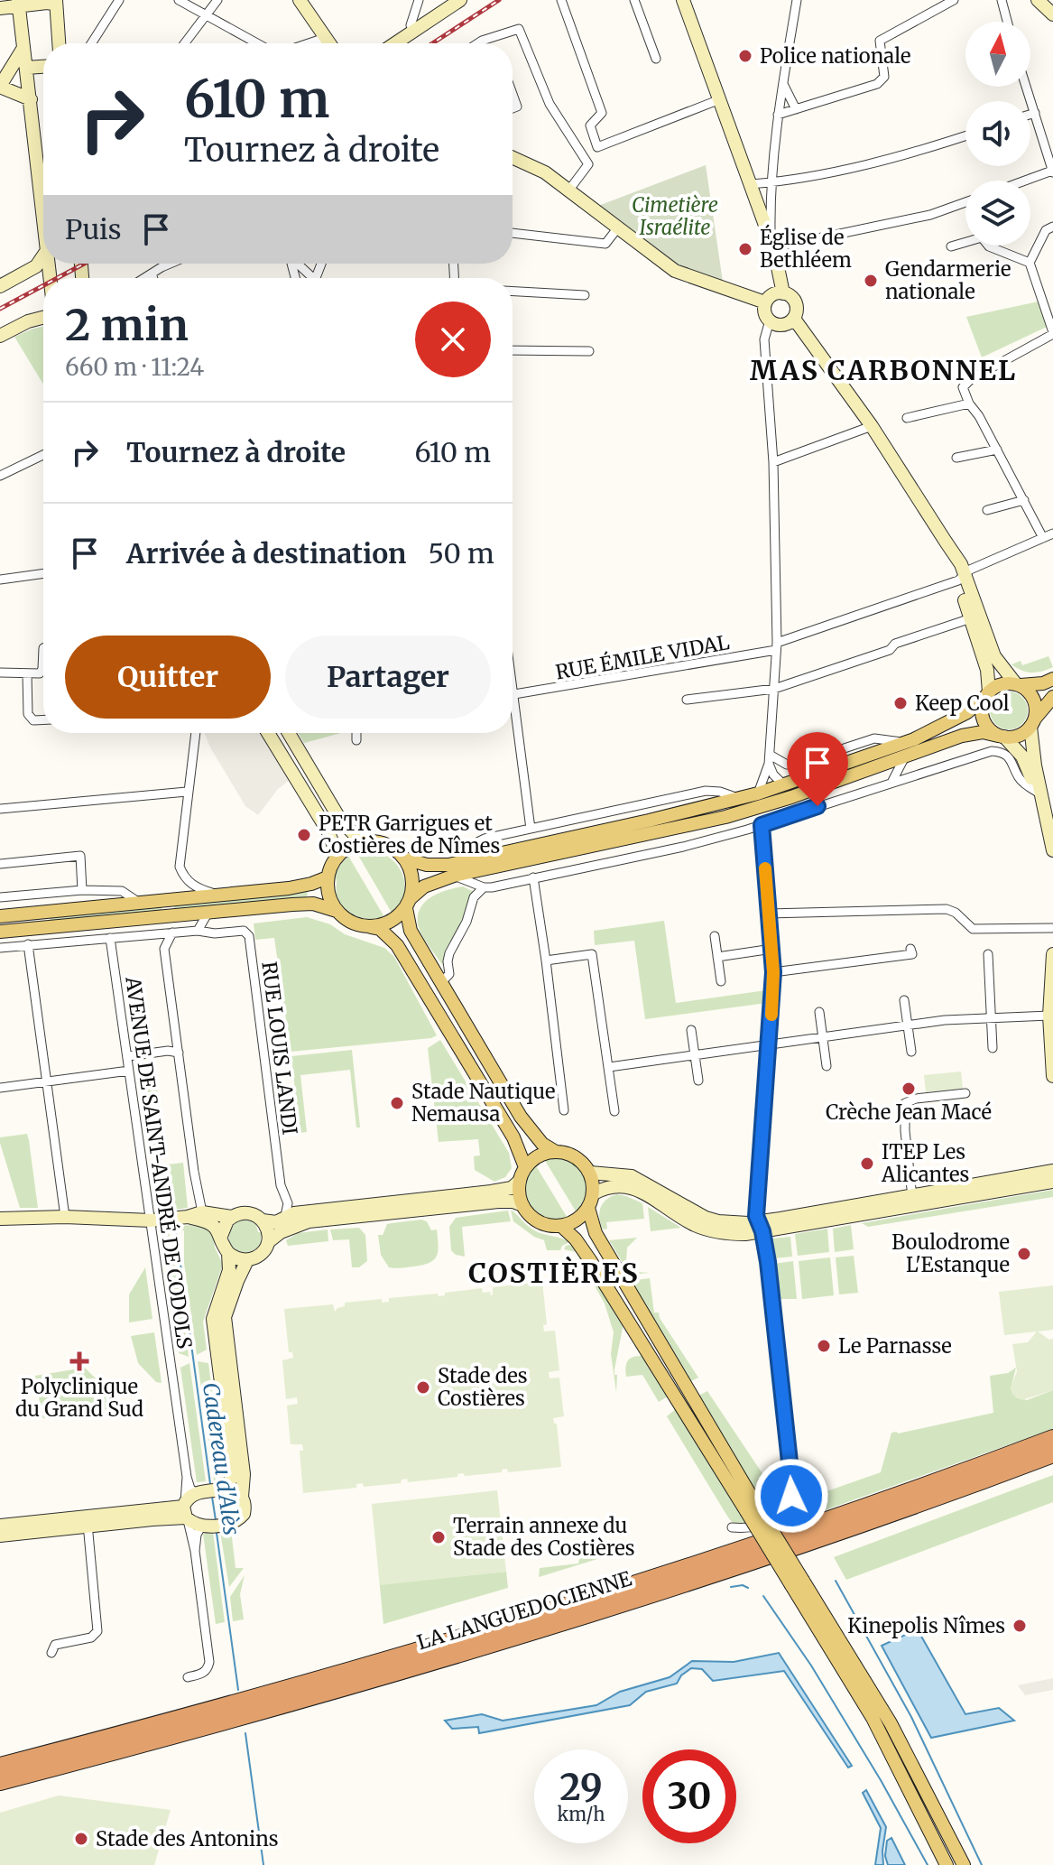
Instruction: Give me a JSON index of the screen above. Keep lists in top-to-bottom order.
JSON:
{
  "streets": {
    "highway": ["LA LANGUEDOCIENNE"],
    "street": ["RUE ÉMILE VIDAL", "RUE LOUIS LANDI", "AVENUE DE SAINT-ANDRÉ DE CODOLS"]
  },
  "districts": ["MAS CARBONNEL", "COSTIÈRES"],
  "water": ["Cadereau d'Alès"],
  "parks": ["Cimetière Israélite"],
  "places": {
    "other": [
      "Police nationale",
      "Église de Bethléem",
      "Gendarmerie nationale",
      "Keep Cool",
      "PETR Garrigues et Costières de Nîmes",
      "Crèche Jean Macé",
      "Stade Nautique Nemausa",
      "ITEP Les Alicantes",
      "Boulodrome L'Estanque",
      "Le Parnasse",
      "Stade des Costières",
      "Terrain annexe du Stade des Costières",
      "Kinepolis Nîmes",
      "Stade des Antonins"
    ],
    "health": ["Polyclinique du Grand Sud"]
  },
  "north": "top",
  "page": {
    "turn": ["610 m", "Tournez à droite"],
    "then": "Puis",
    "heading": ["2 min", "660 m · 11:24"],
    "list": [
      {
        "name": "Tournez à droite",
        "value": "610 m"
      },
      {
        "name": "Arrivée à destination",
        "value": "50 m"
      }
    ],
    "buttons": ["Quitter", "Partager"],
    "speed": "29 km/h",
    "limit": "30"
  }
}
